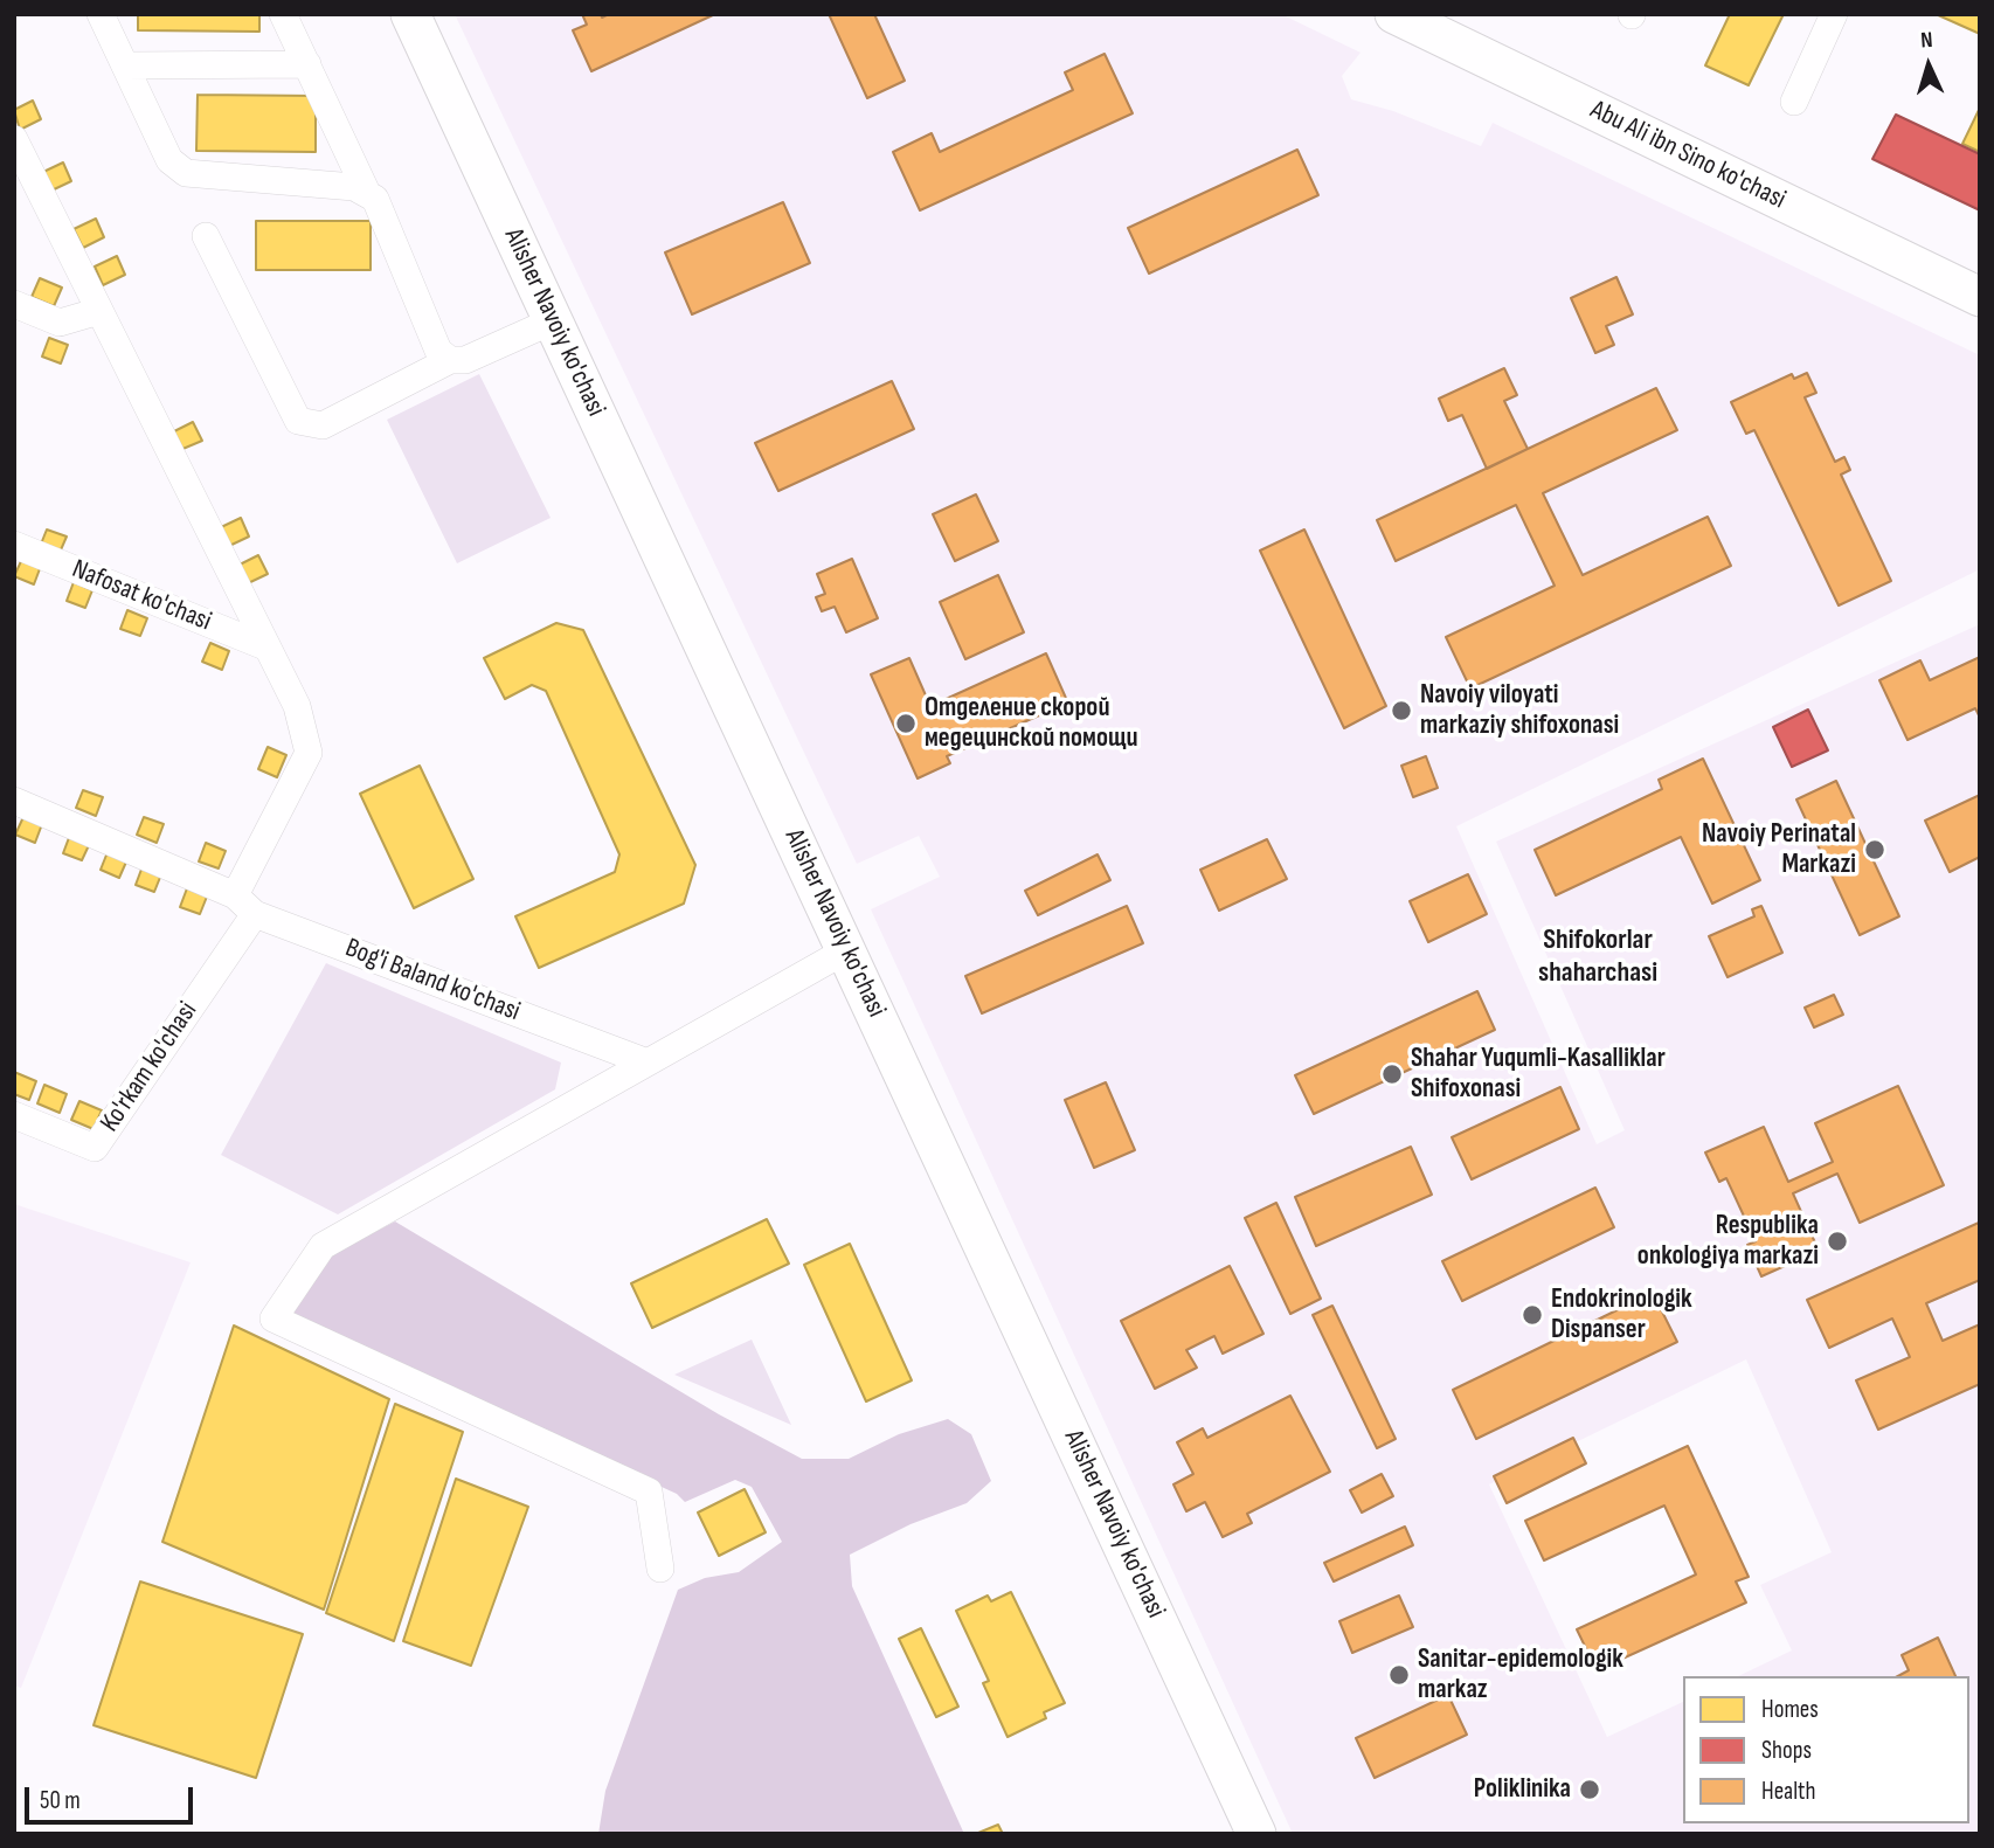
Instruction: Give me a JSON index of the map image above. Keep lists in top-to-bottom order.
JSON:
{
  "streets": {
    "main road": ["Abu Ali ibn Sino ko'chasi", "Alisher Navoiy ko'chasi"],
    "street": ["Nafosat ko'chasi", "Bog'i Baland ko'chasi", "Ko'rkam ko'chasi"]
  },
  "crossings": [
    ["Bog'i Baland ko'chasi", "Ko'rkam ko'chasi"]
  ],
  "districts": ["Shifokorlar shaharchasi"],
  "places": [
    "Navoiy viloyati markaziy shifoxonasi",
    "Отделение скорой медецинской помощи",
    "Navoiy Perinatal Markazi",
    "Shahar Yuqumli-Kasalliklar Shifoxonasi",
    "Respublika onkologiya markazi",
    "Endokrinologik Dispanser",
    "Sanitar-epidemologik markaz",
    "Poliklinika"
  ],
  "legend": ["Homes", "Shops", "Health"],
  "scale_bar": "50 m",
  "north": "top"
}
